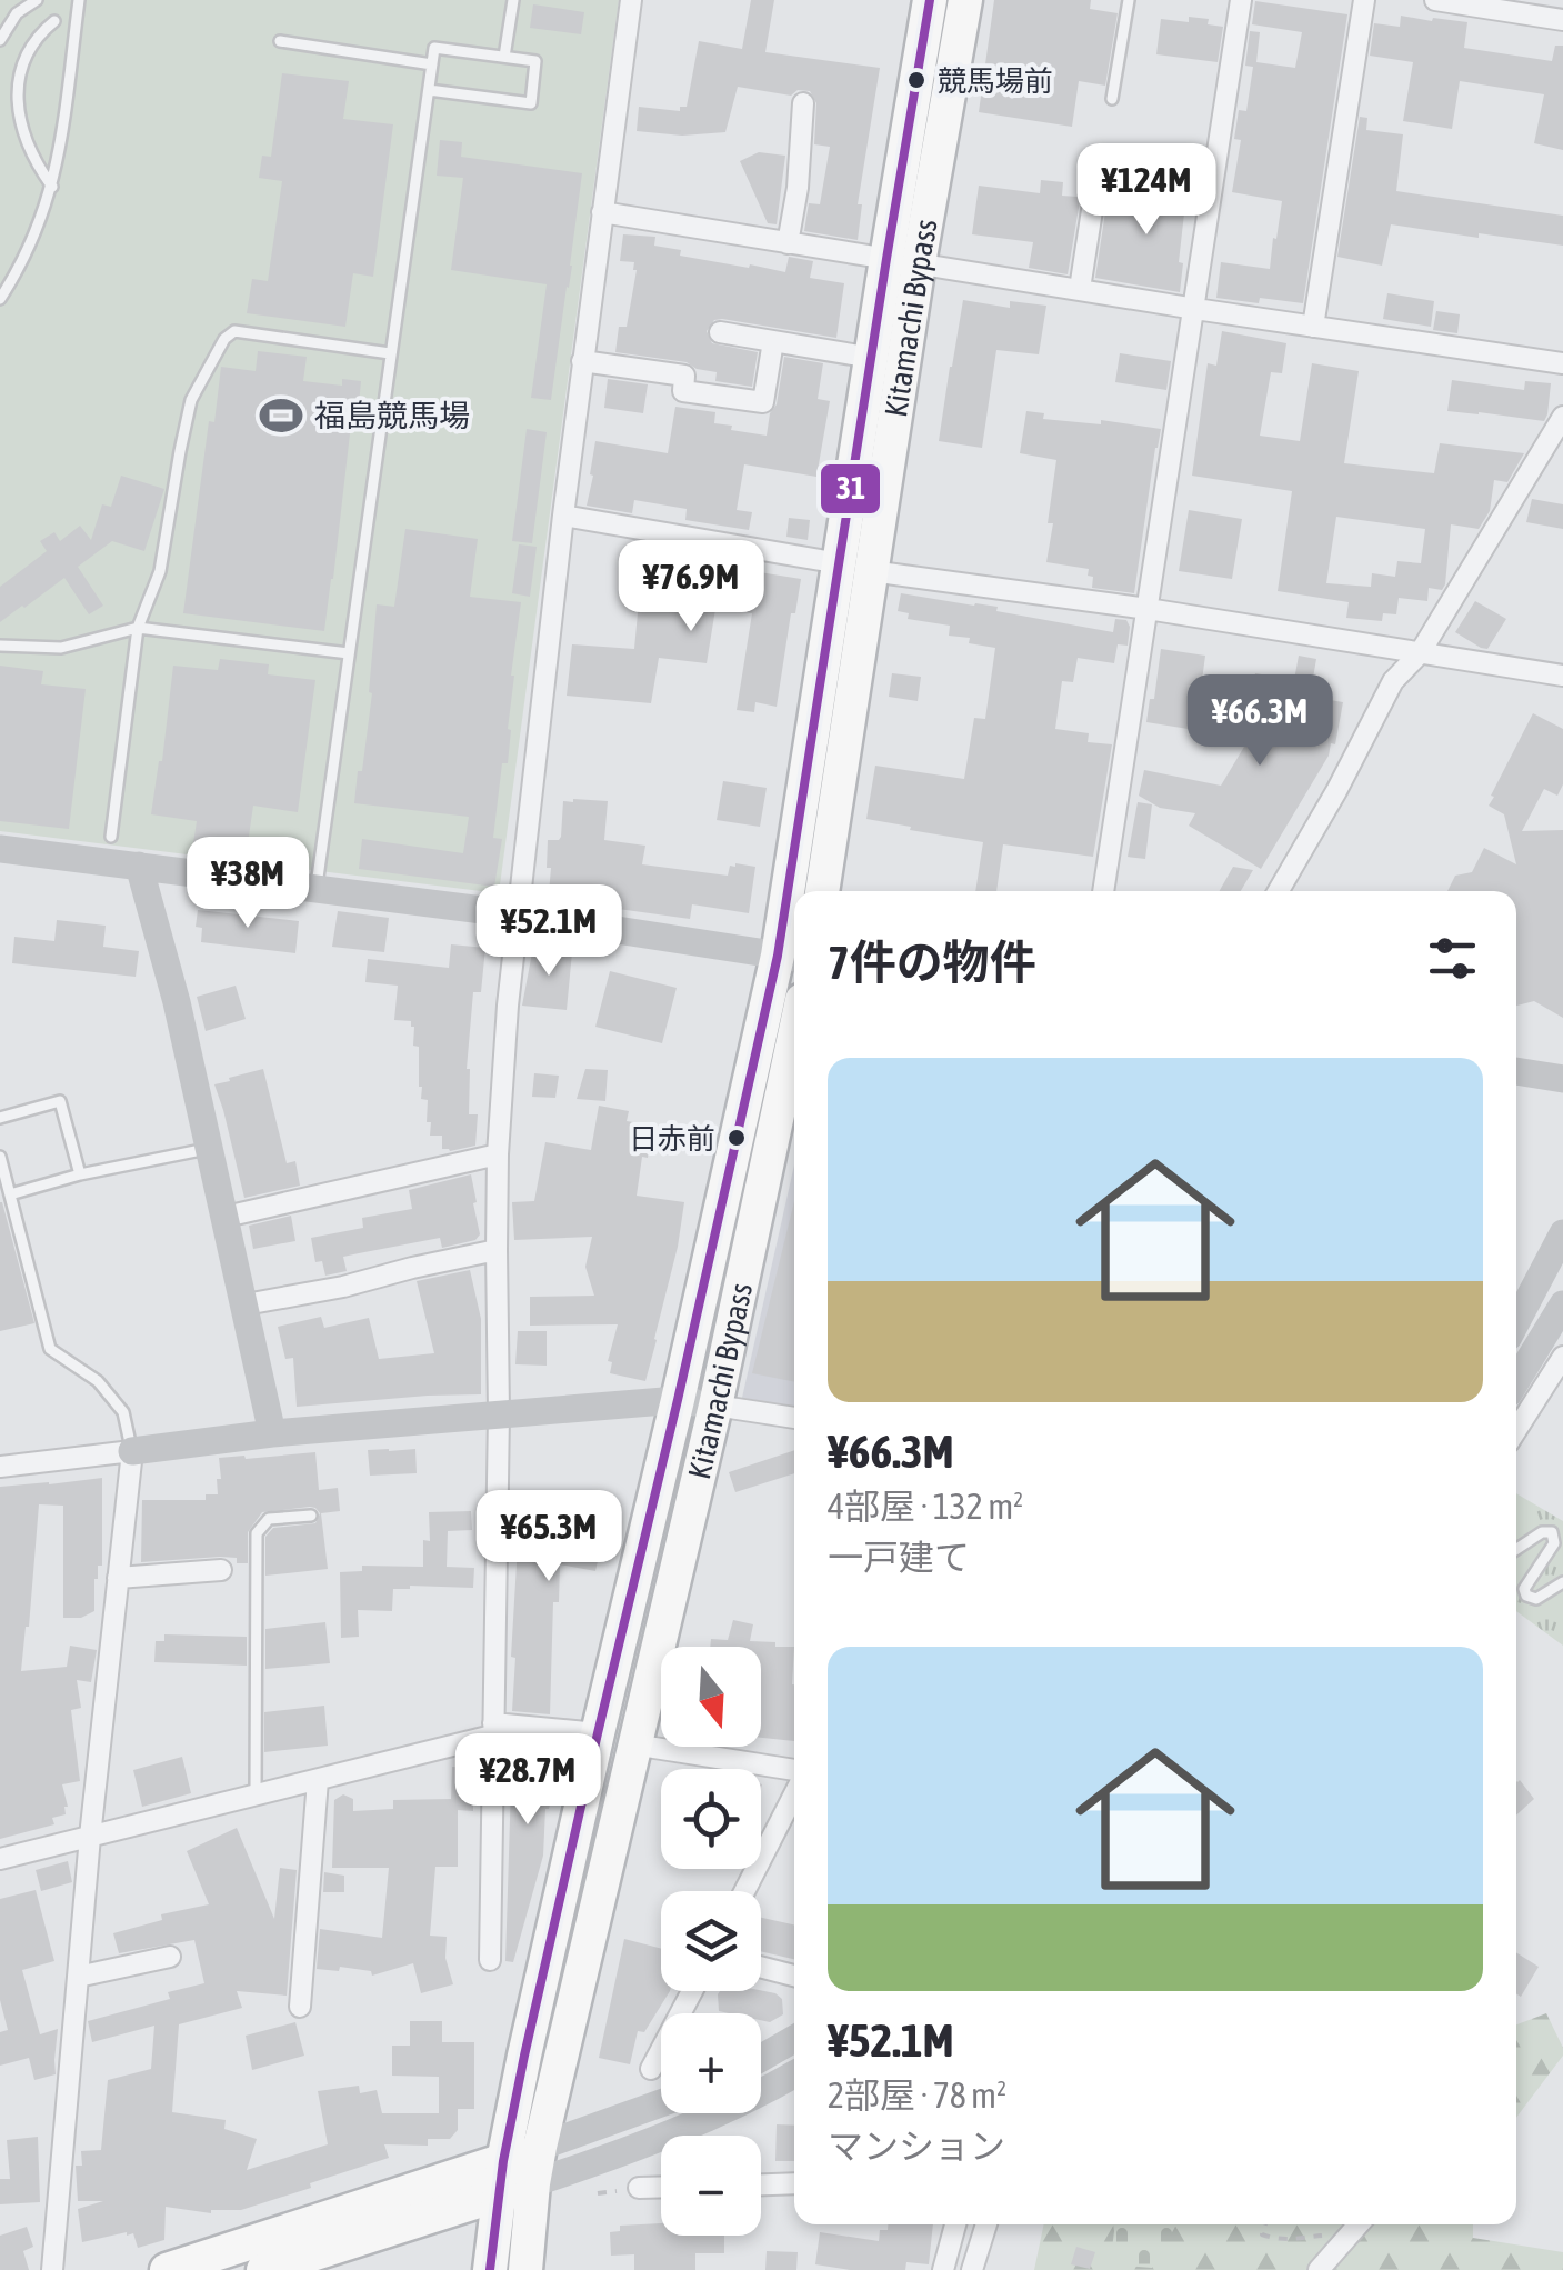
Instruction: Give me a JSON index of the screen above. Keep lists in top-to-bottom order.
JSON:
{
  "streets": {
    "highway": ["Kitamachi Bypass"]
  },
  "places": {
    "other": ["競馬場前", "日赤前"],
    "sports": ["福島競馬場"]
  },
  "lines": ["transit line 31"],
  "north": "bottom",
  "page": {
    "price": [
      "¥124M",
      "¥76.9M",
      "¥66.3M",
      "¥38M",
      "¥52.1M",
      "¥65.3M",
      "¥28.7M"
    ],
    "heading": "7件の物件",
    "list": [
      {
        "name": "¥66.3M",
        "note": "4部屋 · 132 m² · 一戸建て"
      },
      {
        "name": "¥52.1M",
        "note": "2部屋 · 78 m² · マンション"
      }
    ],
    "map_buttons": ["+", "−"]
  }
}
